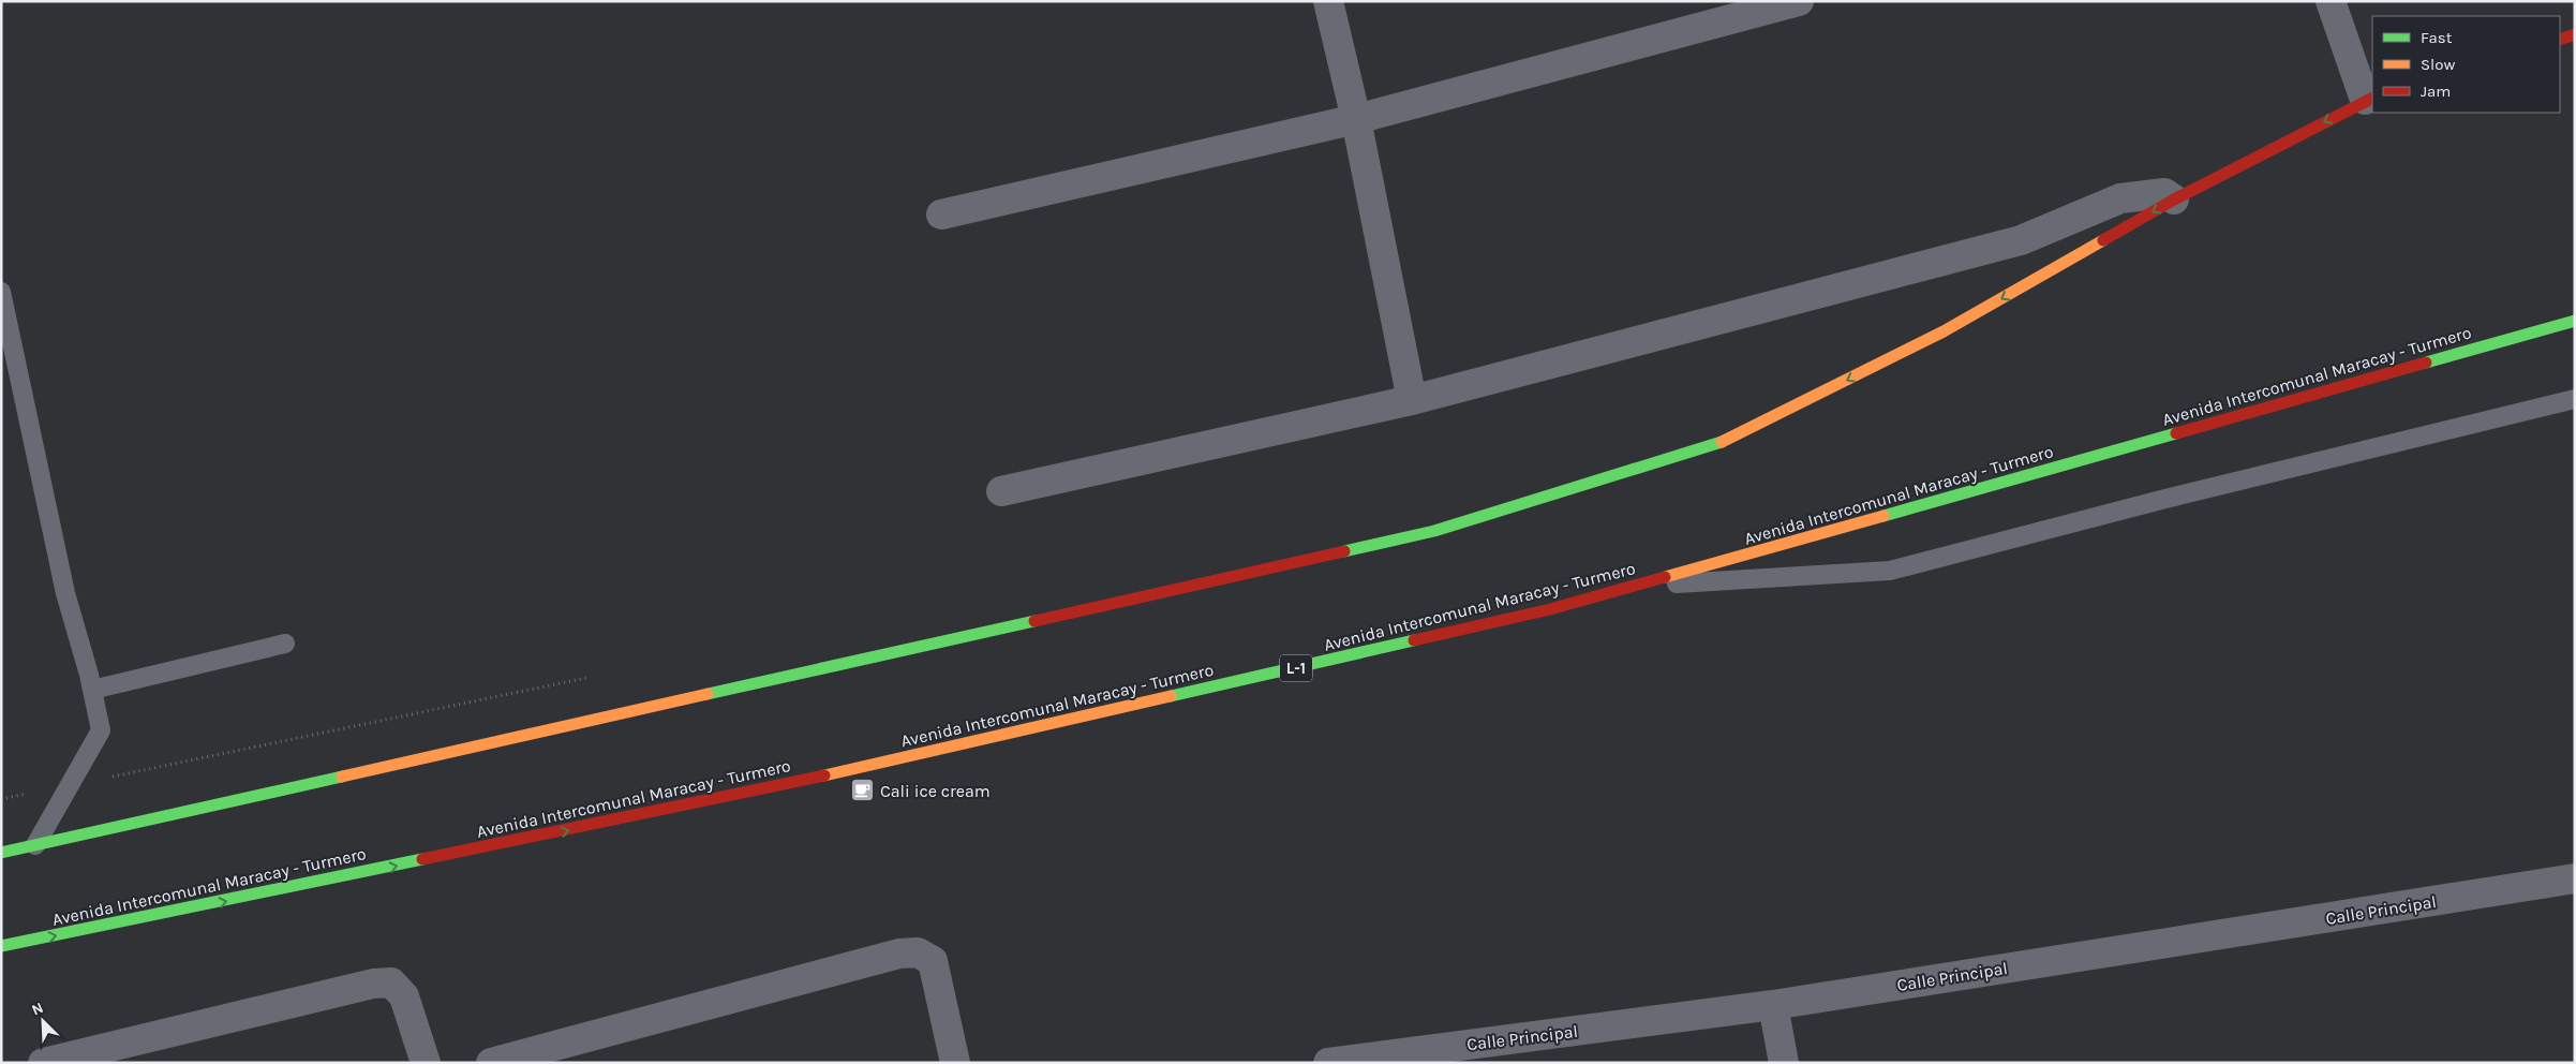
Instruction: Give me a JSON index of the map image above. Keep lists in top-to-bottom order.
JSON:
{
  "streets": {
    "main road": ["Avenida Intercomunal Maracay - Turmero", "L-1"],
    "street": ["Calle Principal"]
  },
  "places": {
    "cafe": ["Cali ice cream"]
  },
  "legend": ["Fast", "Slow", "Jam"],
  "north": "top left"
}
